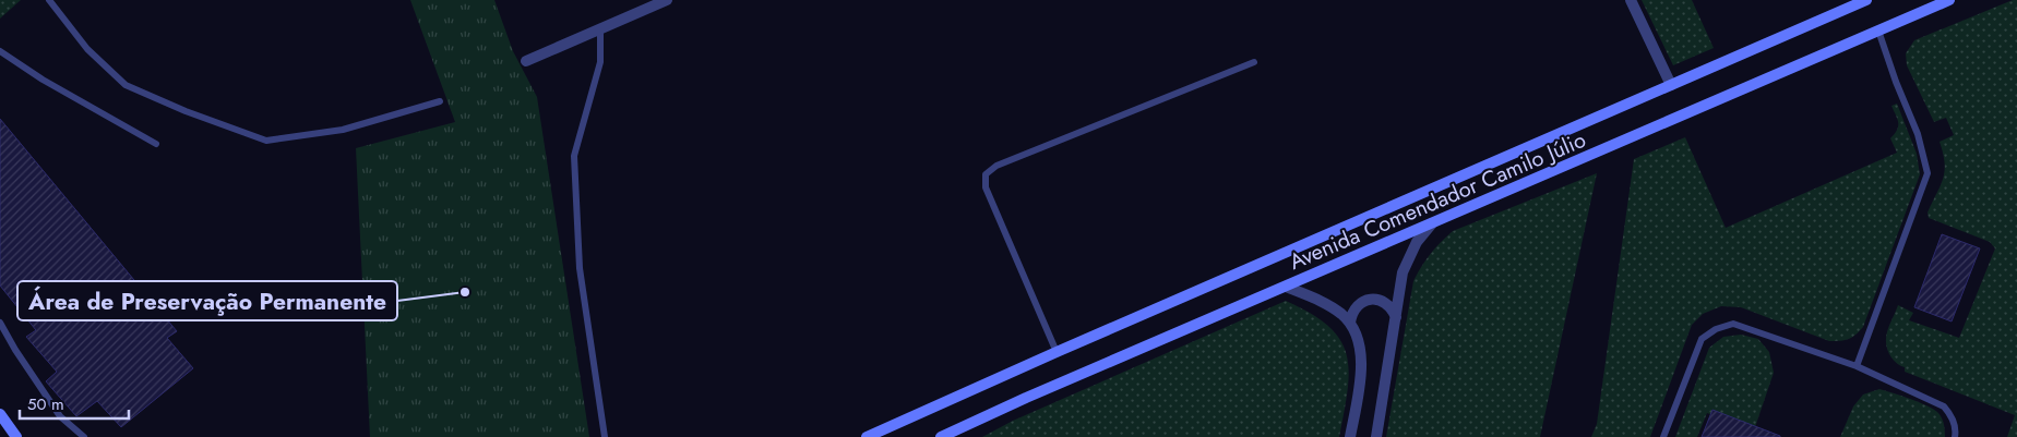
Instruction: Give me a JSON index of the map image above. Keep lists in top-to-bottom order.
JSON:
{
  "streets": {
    "main road": ["Avenida Comendador Camilo Júlio"]
  },
  "places": ["Área de Preservação Permanente"],
  "scale_bar": "50 m"
}
